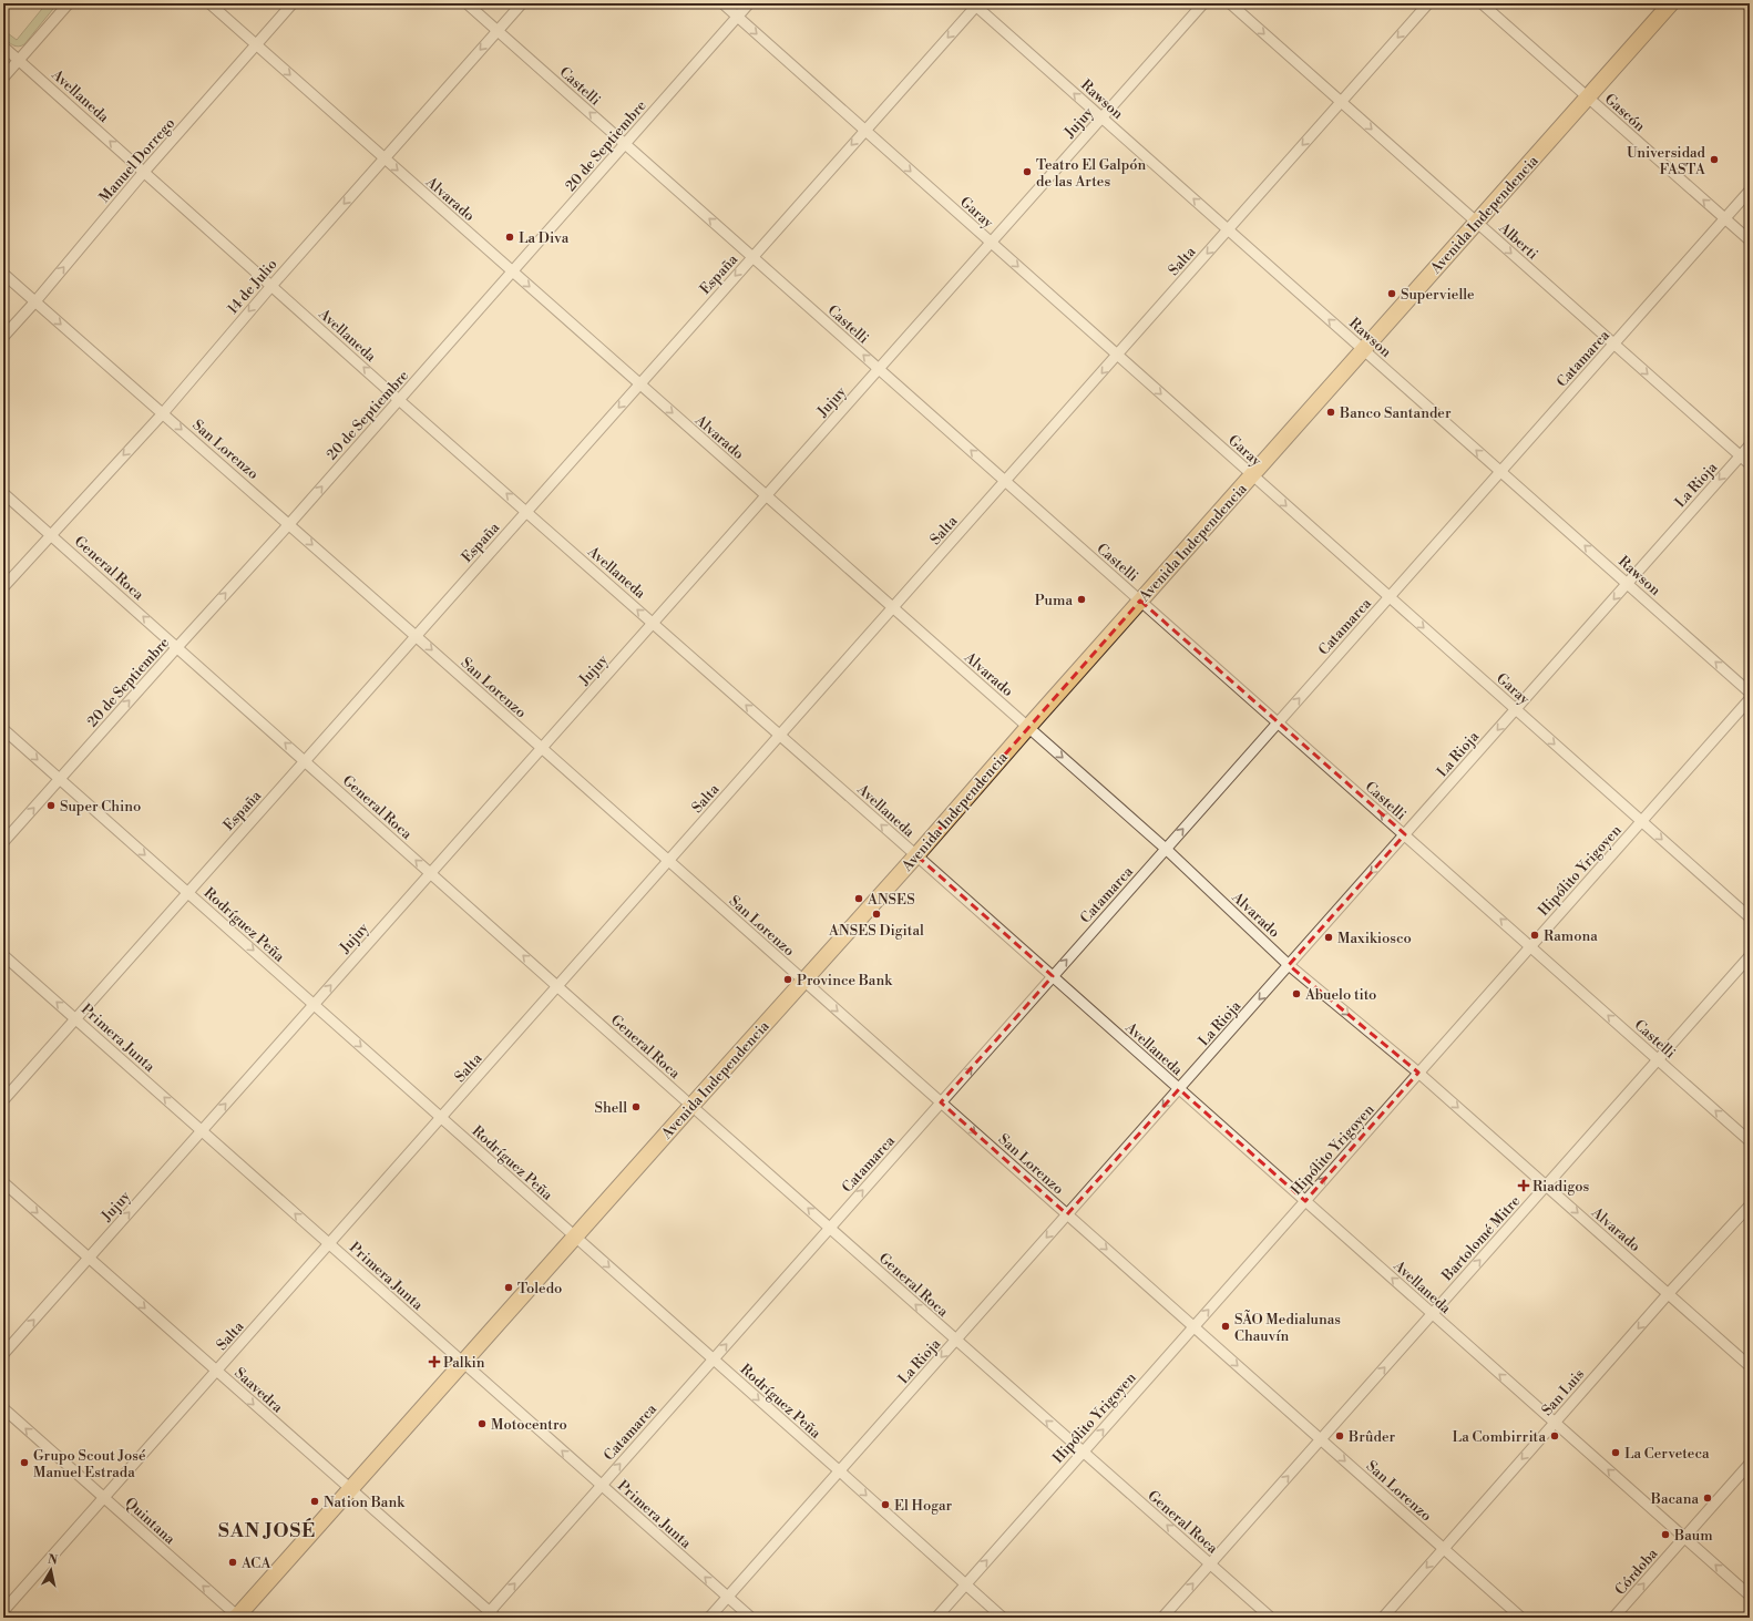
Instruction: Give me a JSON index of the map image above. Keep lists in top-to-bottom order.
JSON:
{
  "streets": {
    "main road": ["Avenida Independencia"],
    "street": [
      "Castelli",
      "Avellaneda",
      "Rawson",
      "Gascón",
      "Jujuy",
      "20 de Septiembre",
      "Manuel Dorrego",
      "Alvarado",
      "Garay",
      "Alberti",
      "Salta",
      "España",
      "14 de Julio",
      "Catamarca",
      "San Lorenzo",
      "La Rioja",
      "General Roca",
      "Hipólito Yrigoyen",
      "Rodríguez Peña",
      "Primera Junta",
      "Bartolomé Mitre",
      "Saavedra",
      "San Luis",
      "Quintana",
      "Córdoba"
    ]
  },
  "crossings": [
    ["Castelli", "Jujuy"],
    ["Castelli", "20 de Septiembre"],
    ["Castelli", "Avenida Independencia"],
    ["Castelli", "Salta"],
    ["Castelli", "España"],
    ["Castelli", "14 de Julio"],
    ["Castelli", "Catamarca"],
    ["Castelli", "La Rioja"],
    ["Castelli", "Hipólito Yrigoyen"],
    ["Castelli", "Bartolomé Mitre"],
    ["Avellaneda", "Jujuy"],
    ["Avellaneda", "20 de Septiembre"],
    ["Avellaneda", "Manuel Dorrego"],
    ["Avellaneda", "Avenida Independencia"],
    ["Avellaneda", "Salta"],
    ["Avellaneda", "España"],
    ["Avellaneda", "14 de Julio"],
    ["Avellaneda", "Catamarca"],
    ["Avellaneda", "La Rioja"],
    ["Avellaneda", "Hipólito Yrigoyen"],
    ["Avellaneda", "Bartolomé Mitre"],
    ["Avellaneda", "San Luis"],
    ["Avellaneda", "Córdoba"],
    ["Rawson", "Jujuy"],
    ["Rawson", "Avenida Independencia"],
    ["Rawson", "Salta"],
    ["Rawson", "España"],
    ["Rawson", "Catamarca"],
    ["Rawson", "La Rioja"],
    ["Gascón", "Avenida Independencia"],
    ["Gascón", "Catamarca"],
    ["Jujuy", "Alvarado"],
    ["Jujuy", "Garay"],
    ["Jujuy", "San Lorenzo"],
    ["Jujuy", "General Roca"],
    ["Jujuy", "Rodríguez Peña"],
    ["Jujuy", "Primera Junta"],
    ["Jujuy", "Saavedra"],
    ["20 de Septiembre", "Alvarado"],
    ["20 de Septiembre", "Garay"],
    ["20 de Septiembre", "San Lorenzo"],
    ["20 de Septiembre", "General Roca"],
    ["20 de Septiembre", "Rodríguez Peña"],
    ["Manuel Dorrego", "Alvarado"],
    ["Manuel Dorrego", "San Lorenzo"],
    ["Alvarado", "Avenida Independencia"],
    ["Alvarado", "Salta"],
    ["Alvarado", "España"],
    ["Alvarado", "14 de Julio"],
    ["Alvarado", "Catamarca"],
    ["Alvarado", "La Rioja"],
    ["Alvarado", "Hipólito Yrigoyen"],
    ["Alvarado", "Bartolomé Mitre"],
    ["Alvarado", "San Luis"],
    ["Garay", "Avenida Independencia"],
    ["Garay", "Salta"],
    ["Garay", "España"],
    ["Garay", "Catamarca"],
    ["Garay", "La Rioja"],
    ["Garay", "Hipólito Yrigoyen"],
    ["Avenida Independencia", "Alberti"],
    ["Avenida Independencia", "San Lorenzo"],
    ["Avenida Independencia", "General Roca"],
    ["Avenida Independencia", "Rodríguez Peña"],
    ["Avenida Independencia", "Primera Junta"],
    ["Avenida Independencia", "Saavedra"],
    ["Avenida Independencia", "Quintana"],
    ["Alberti", "Salta"],
    ["Alberti", "Catamarca"],
    ["Alberti", "La Rioja"],
    ["Salta", "San Lorenzo"],
    ["Salta", "General Roca"],
    ["Salta", "Rodríguez Peña"],
    ["Salta", "Primera Junta"],
    ["Salta", "Saavedra"],
    ["Salta", "Quintana"],
    ["España", "San Lorenzo"],
    ["España", "General Roca"],
    ["España", "Rodríguez Peña"],
    ["España", "Primera Junta"],
    ["14 de Julio", "San Lorenzo"],
    ["14 de Julio", "General Roca"],
    ["Catamarca", "San Lorenzo"],
    ["Catamarca", "General Roca"],
    ["Catamarca", "Rodríguez Peña"],
    ["Catamarca", "Primera Junta"],
    ["Catamarca", "Saavedra"],
    ["San Lorenzo", "La Rioja"],
    ["San Lorenzo", "Hipólito Yrigoyen"],
    ["San Lorenzo", "Bartolomé Mitre"],
    ["San Lorenzo", "San Luis"],
    ["La Rioja", "General Roca"],
    ["La Rioja", "Rodríguez Peña"],
    ["La Rioja", "Primera Junta"],
    ["General Roca", "Hipólito Yrigoyen"],
    ["General Roca", "Bartolomé Mitre"],
    ["Hipólito Yrigoyen", "Rodríguez Peña"]
  ],
  "one_way": [
    "Castelli",
    "Avellaneda",
    "Rawson",
    "Gascón",
    "Jujuy",
    "20 de Septiembre",
    "Manuel Dorrego",
    "Alvarado",
    "Garay",
    "Alberti",
    "España",
    "14 de Julio",
    "Catamarca",
    "San Lorenzo",
    "La Rioja",
    "General Roca",
    "Hipólito Yrigoyen",
    "Rodríguez Peña",
    "Primera Junta",
    "Bartolomé Mitre",
    "Saavedra",
    "San Luis",
    "Quintana",
    "Córdoba"
  ],
  "districts": ["SAN JOSÉ"],
  "places": {
    "other": [
      "Universidad FASTA",
      "Teatro El Galpón de las Artes",
      "La Diva",
      "Supervielle",
      "Banco Santander",
      "Puma",
      "Super Chino",
      "ANSES",
      "ANSES Digital",
      "Ramona",
      "Maxikiosco",
      "Province Bank",
      "Abuelo tito",
      "Shell",
      "Toledo",
      "SÃO Medialunas Chauvín",
      "Motocentro",
      "Brûder",
      "La Combirrita",
      "La Cerveteca",
      "Grupo Scout José Manuel Estrada",
      "Bacana",
      "Nation Bank",
      "El Hogar",
      "Baum",
      "ACA"
    ],
    "health": ["Riadigos", "Palkin"]
  },
  "north": "top"
}
